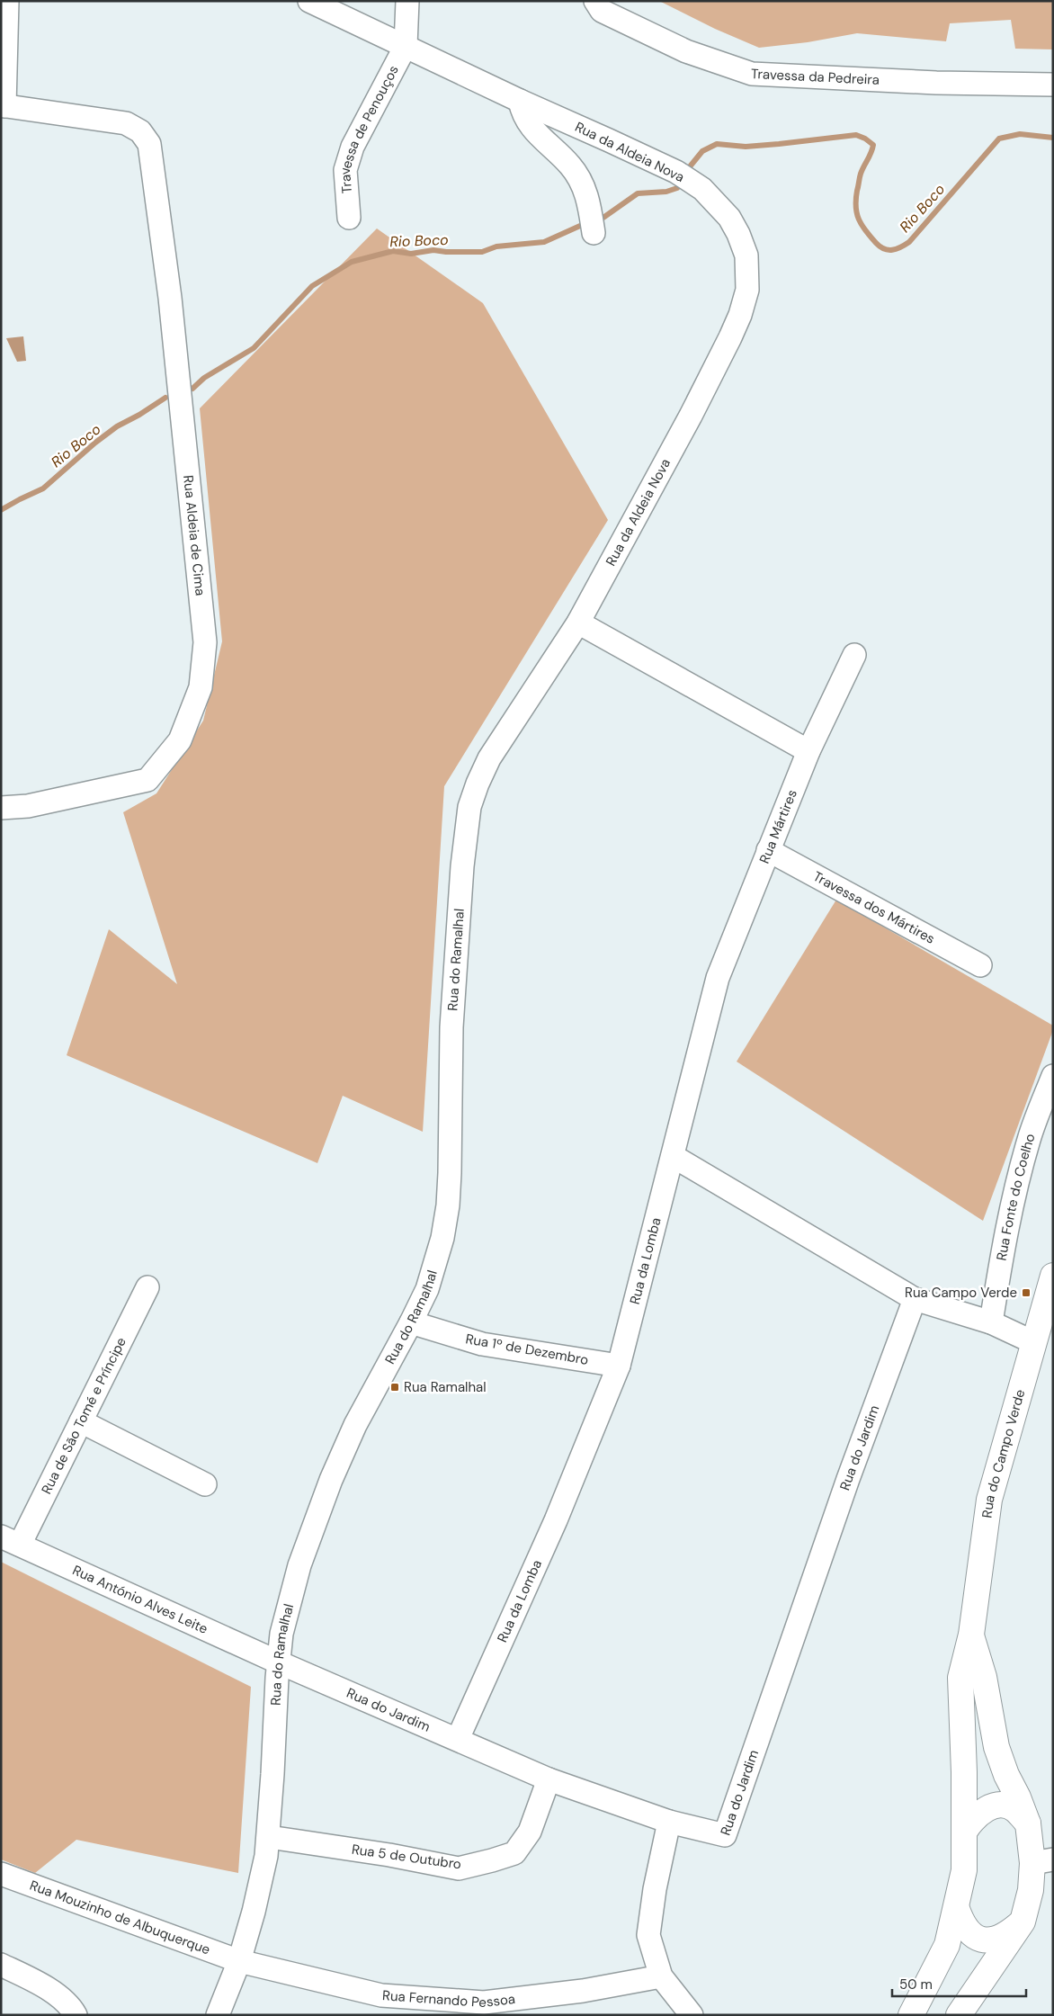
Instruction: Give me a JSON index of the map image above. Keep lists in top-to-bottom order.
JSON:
{
  "streets": {
    "main road": ["Rua do Campo Verde"],
    "street": [
      "Travessa da Pedreira",
      "Travessa de Penouços",
      "Rua da Aldeia Nova",
      "Rua Aldeia de Cima",
      "Rua Mártires",
      "Travessa dos Mártires",
      "Rua do Ramalhal",
      "Rua Fonte do Coelho",
      "Rua da Lomba",
      "Rua 1º de Dezembro",
      "Rua de São Tomé e Príncipe",
      "Rua do Jardim",
      "Rua António Alves Leite",
      "Rua 5 de Outubro",
      "Rua Mouzinho de Albuquerque",
      "Rua Fernando Pessoa"
    ]
  },
  "crossings": [
    ["Travessa de Penouços", "Rua da Aldeia Nova"],
    ["Rua da Aldeia Nova", "Rua do Ramalhal"],
    ["Rua Mártires", "Travessa dos Mártires"],
    ["Rua Mártires", "Rua da Lomba"],
    ["Rua do Ramalhal", "Rua 1º de Dezembro"],
    ["Rua do Ramalhal", "Rua do Jardim"],
    ["Rua do Ramalhal", "Rua António Alves Leite"],
    ["Rua do Ramalhal", "Rua 5 de Outubro"],
    ["Rua do Ramalhal", "Rua Mouzinho de Albuquerque"],
    ["Rua do Ramalhal", "Rua Fernando Pessoa"],
    ["Rua da Lomba", "Rua 1º de Dezembro"],
    ["Rua da Lomba", "Rua do Jardim"],
    ["Rua de São Tomé e Príncipe", "Rua António Alves Leite"],
    ["Rua do Jardim", "Rua António Alves Leite"],
    ["Rua do Jardim", "Rua 5 de Outubro"],
    ["Rua Mouzinho de Albuquerque", "Rua Fernando Pessoa"]
  ],
  "water": ["Rio Boco"],
  "places": {
    "transit": ["Rua Campo Verde", "Rua Ramalhal"]
  },
  "scale_bar": "50 m"
}
